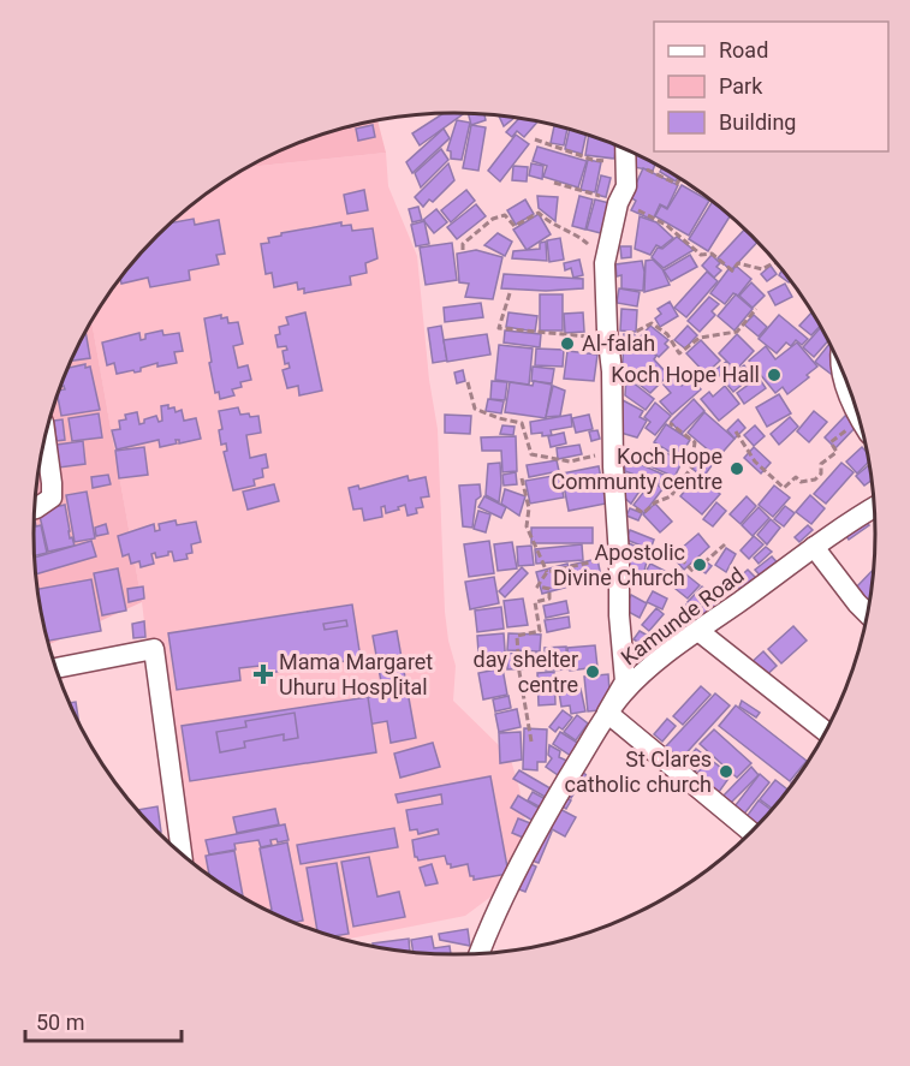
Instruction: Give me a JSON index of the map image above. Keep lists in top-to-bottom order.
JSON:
{
  "streets": {
    "street": ["Kamunde Road"]
  },
  "places": {
    "other": [
      "Al-falah",
      "Koch Hope Hall",
      "Koch Hope Communty centre",
      "Apostolic Divine Church",
      "day shelter centre",
      "St Clares catholic church"
    ],
    "health": ["Mama Margaret Uhuru Hosp[ital"]
  },
  "legend": ["Road", "Park", "Building"],
  "scale_bar": "50 m"
}
